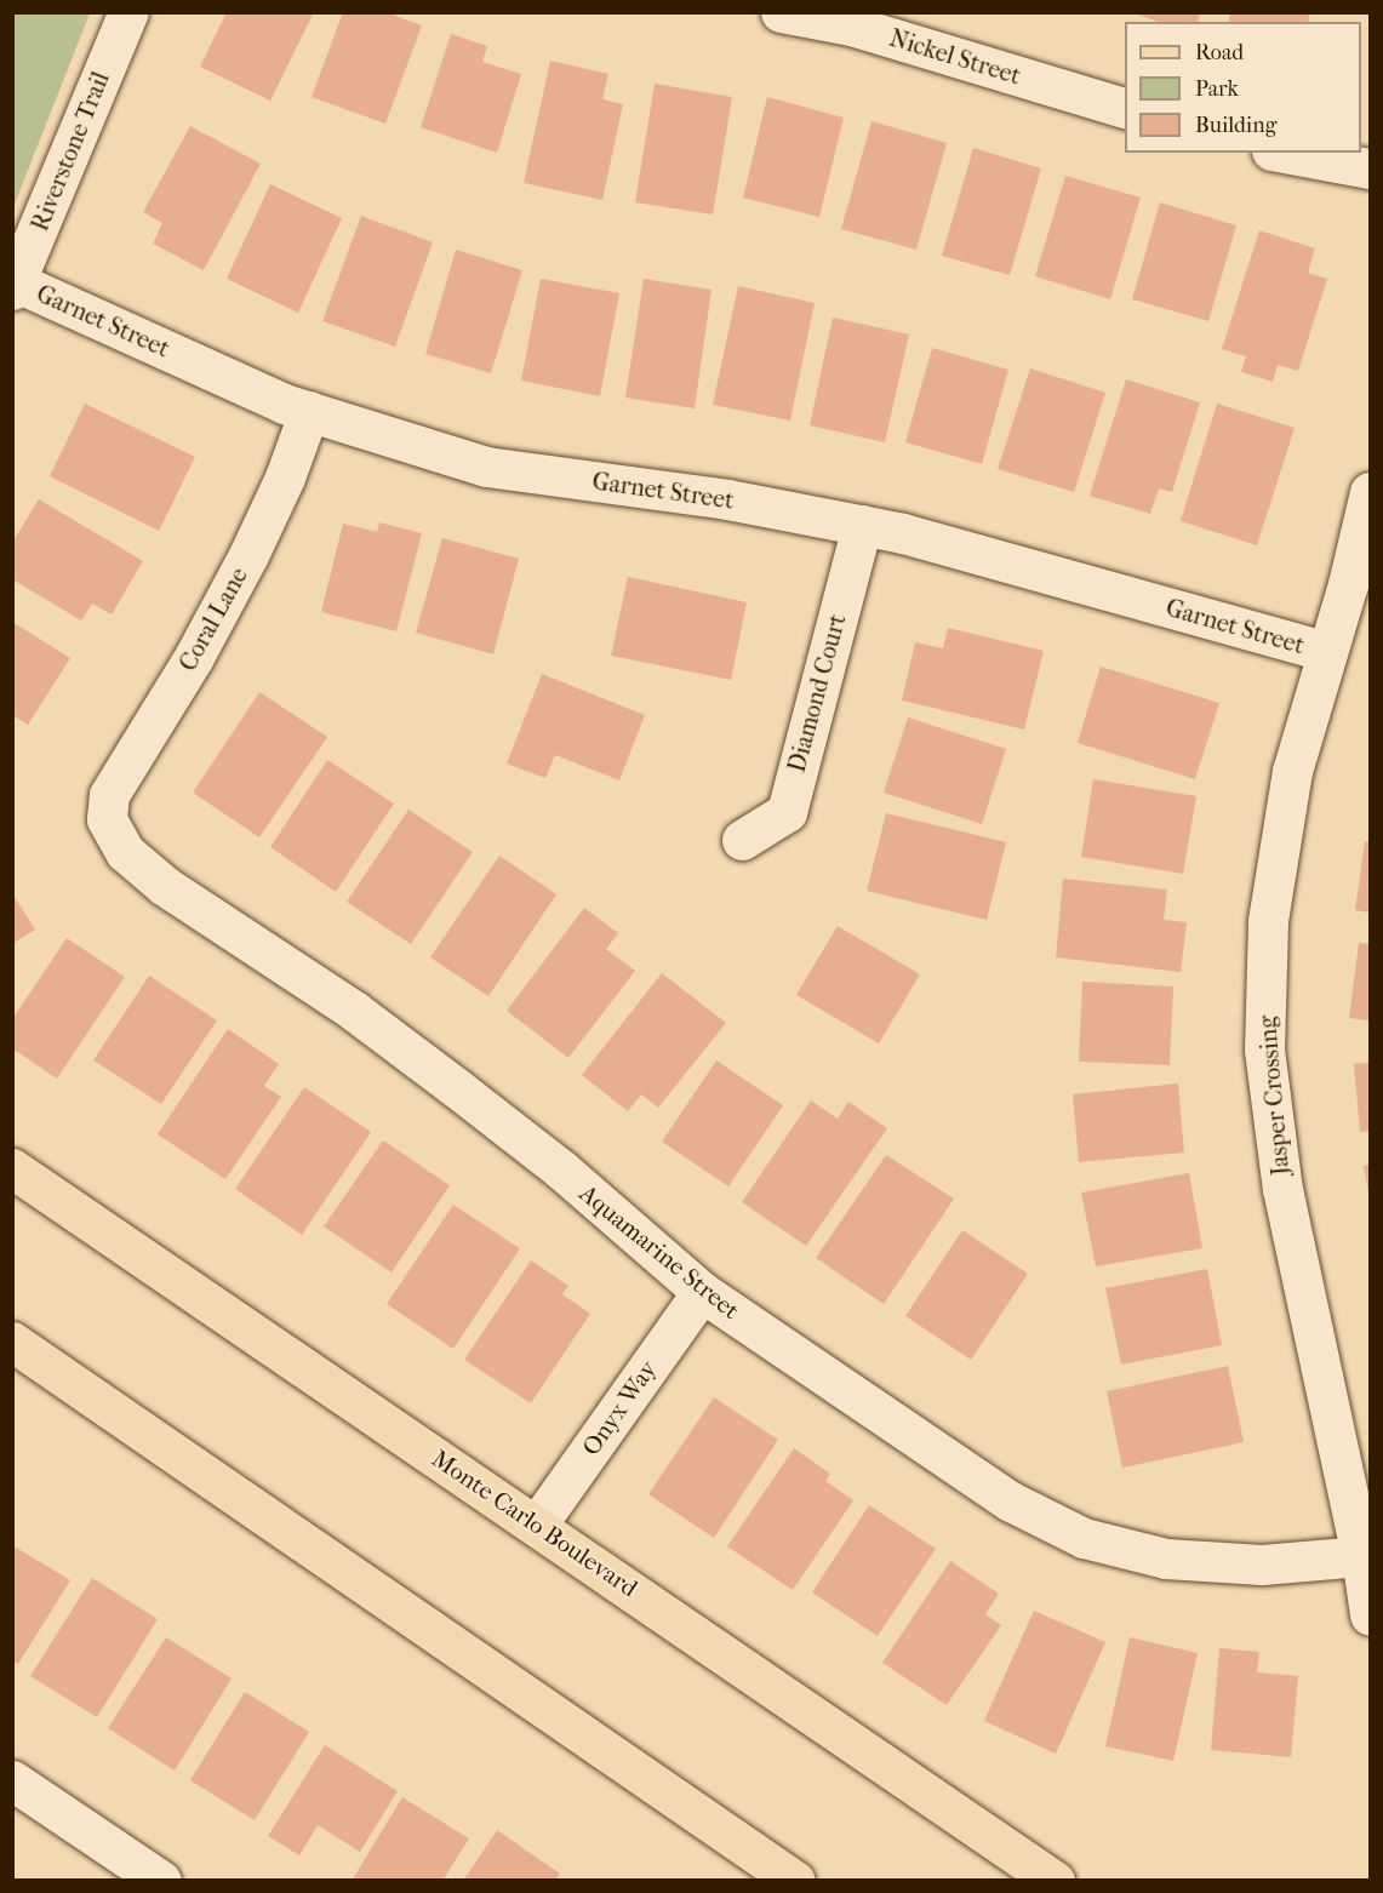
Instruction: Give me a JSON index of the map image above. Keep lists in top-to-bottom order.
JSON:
{
  "streets": {
    "main road": ["Monte Carlo Boulevard"],
    "street": [
      "Nickel Street",
      "Riverstone Trail",
      "Garnet Street",
      "Coral Lane",
      "Diamond Court",
      "Jasper Crossing",
      "Aquamarine Street",
      "Onyx Way"
    ]
  },
  "crossings": [
    ["Riverstone Trail", "Garnet Street"],
    ["Garnet Street", "Coral Lane"],
    ["Garnet Street", "Diamond Court"],
    ["Garnet Street", "Jasper Crossing"],
    ["Coral Lane", "Aquamarine Street"],
    ["Jasper Crossing", "Aquamarine Street"],
    ["Aquamarine Street", "Onyx Way"],
    ["Onyx Way", "Monte Carlo Boulevard"]
  ],
  "legend": ["Road", "Park", "Building"]
}
